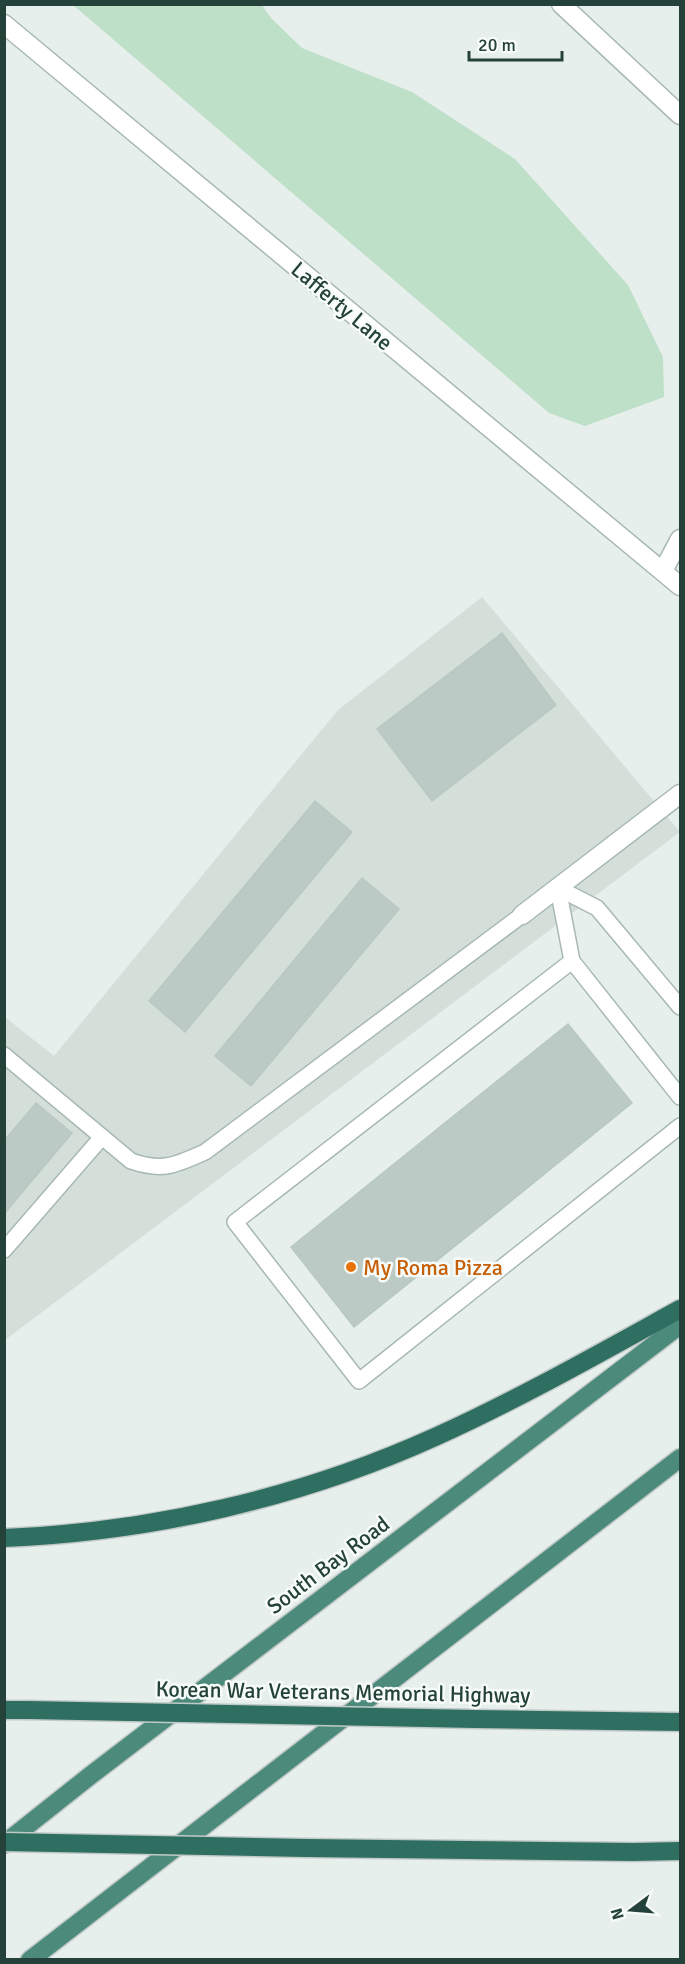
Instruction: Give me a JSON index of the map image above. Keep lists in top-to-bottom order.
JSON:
{
  "streets": {
    "highway": ["South Bay Road", "Korean War Veterans Memorial Highway"],
    "street": ["Lafferty Lane"]
  },
  "places": ["My Roma Pizza"],
  "scale_bar": "20 m",
  "north": "left"
}
